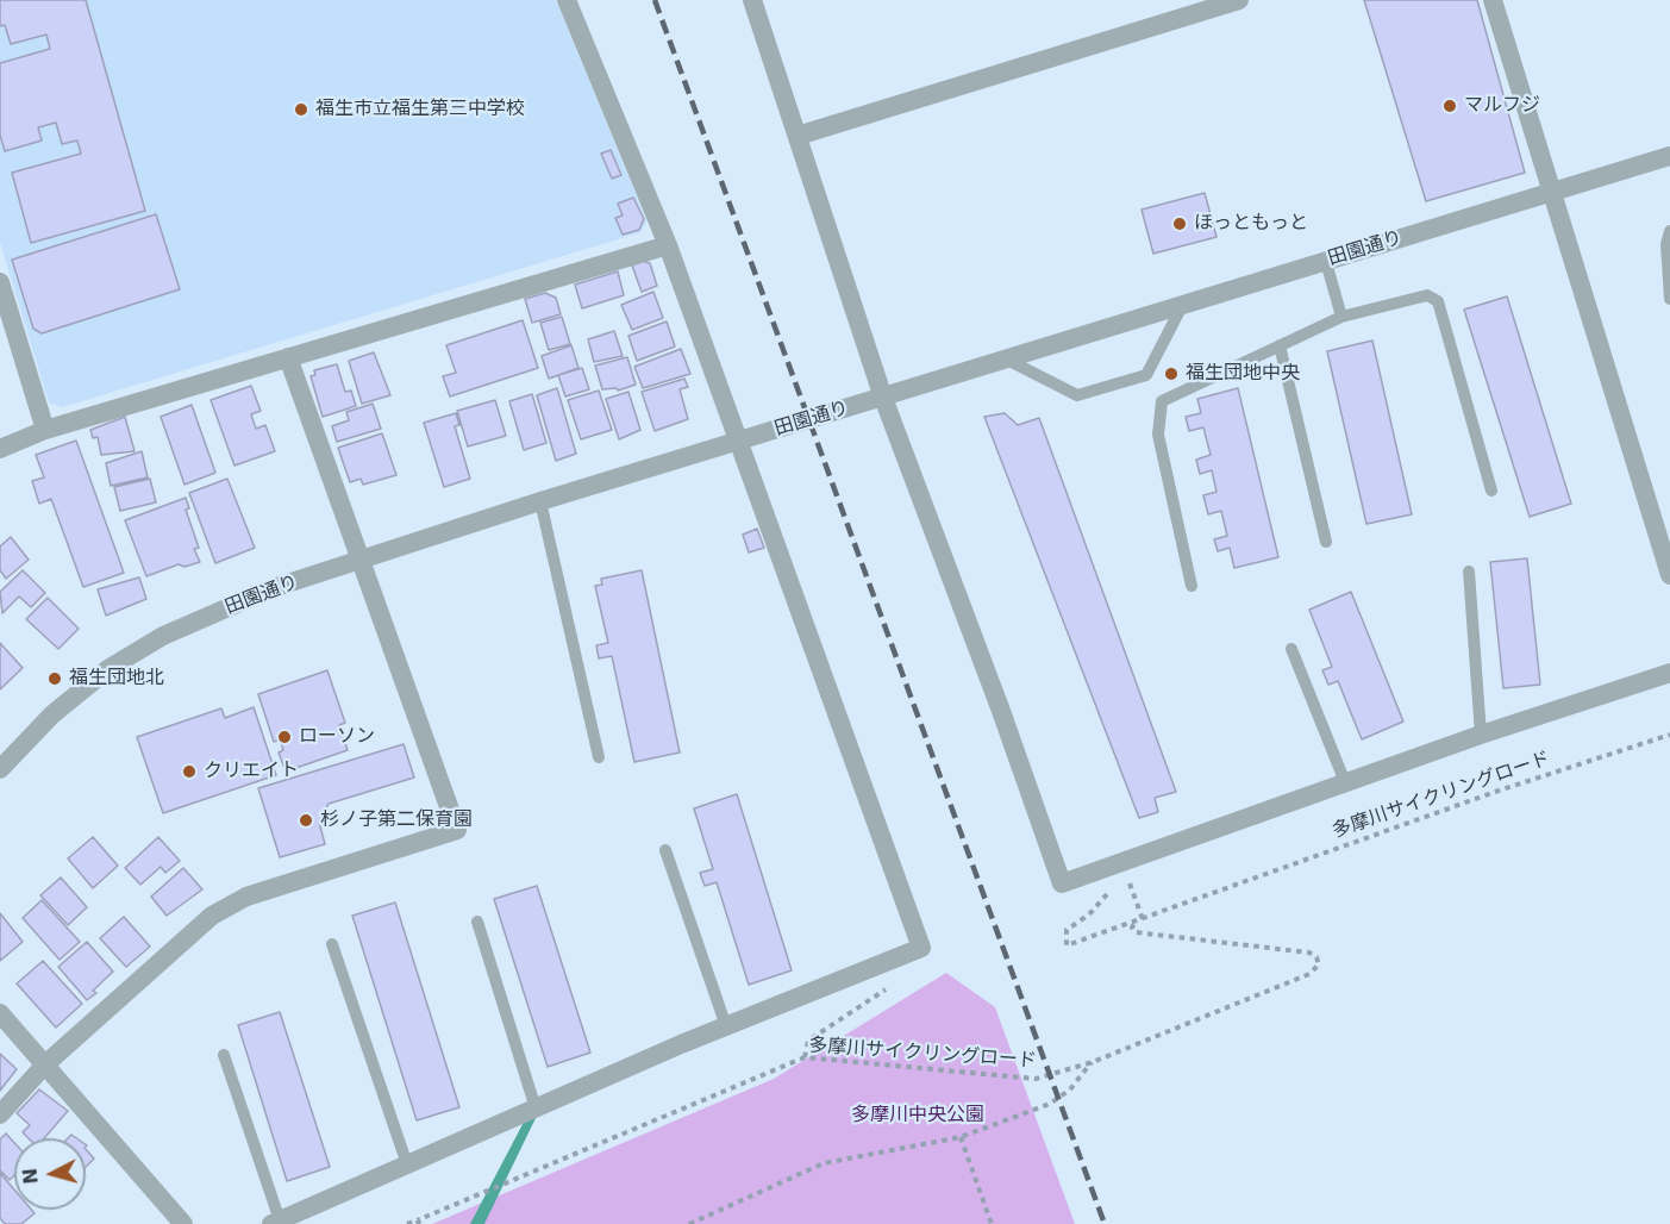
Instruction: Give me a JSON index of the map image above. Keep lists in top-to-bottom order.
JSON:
{
  "streets": {
    "street": ["田園通り"],
    "path": ["多摩川サイクリングロード"]
  },
  "parks": ["多摩川中央公園"],
  "places": [
    "マルフジ",
    "福生市立福生第三中学校",
    "ほっともっと",
    "福生団地中央",
    "福生団地北",
    "ローソン",
    "クリエイト",
    "杉ノ子第二保育園"
  ],
  "north": "left"
}
